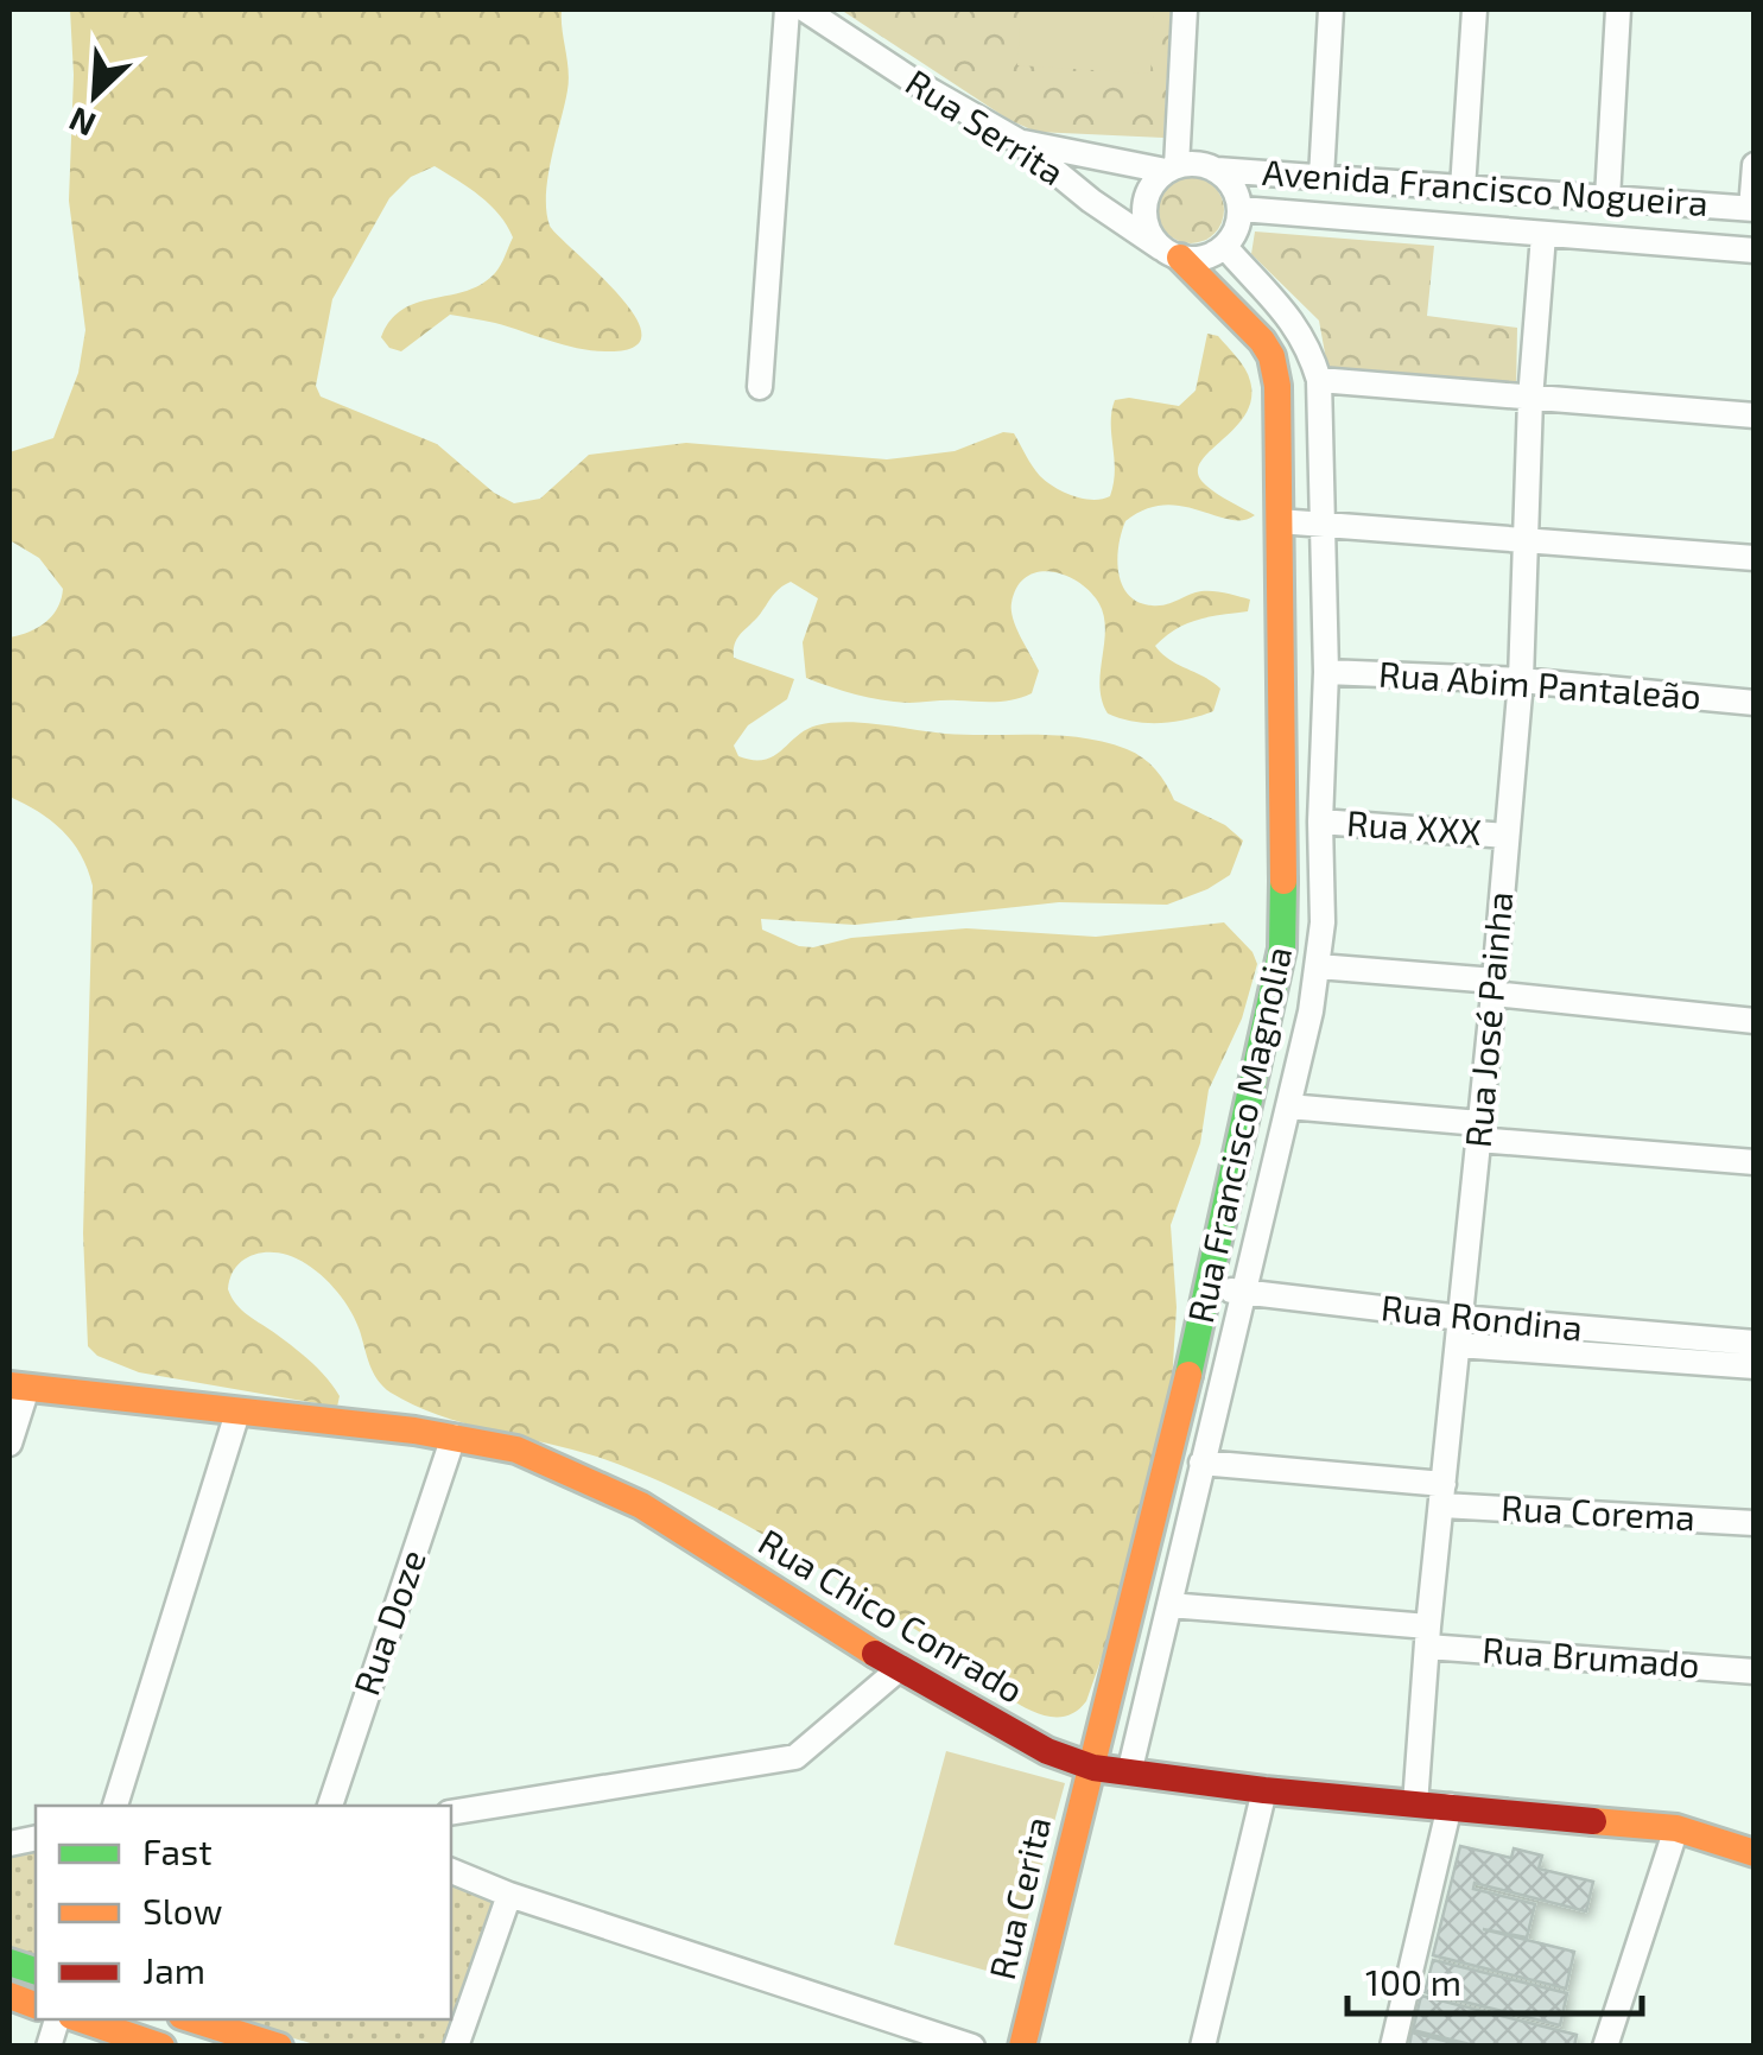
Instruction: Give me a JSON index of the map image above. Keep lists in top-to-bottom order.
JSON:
{
  "streets": {
    "street": [
      "Rua Serrita",
      "Avenida Francisco Nogueira",
      "Rua Abim Pantaleão",
      "Rua XXX",
      "Rua José Painha",
      "Rua Francisco Magnolia",
      "Rua Rondina",
      "Rua Corema",
      "Rua Chico Conrado",
      "Rua Doze",
      "Rua Brumado",
      "Rua Cerita"
    ]
  },
  "crossings": [
    ["Rua Serrita", "Avenida Francisco Nogueira"],
    ["Rua Serrita", "Rua Francisco Magnolia"],
    ["Avenida Francisco Nogueira", "Rua Francisco Magnolia"],
    ["Rua Abim Pantaleão", "Rua José Painha"],
    ["Rua Abim Pantaleão", "Rua Francisco Magnolia"],
    ["Rua XXX", "Rua José Painha"],
    ["Rua XXX", "Rua Francisco Magnolia"],
    ["Rua José Painha", "Rua Rondina"],
    ["Rua José Painha", "Rua Corema"],
    ["Rua José Painha", "Rua Chico Conrado"],
    ["Rua José Painha", "Rua Brumado"],
    ["Rua Francisco Magnolia", "Rua Rondina"],
    ["Rua Francisco Magnolia", "Rua Corema"],
    ["Rua Francisco Magnolia", "Rua Chico Conrado"],
    ["Rua Francisco Magnolia", "Rua Brumado"],
    ["Rua Francisco Magnolia", "Rua Cerita"],
    ["Rua Chico Conrado", "Rua Doze"],
    ["Rua Chico Conrado", "Rua Cerita"]
  ],
  "legend": ["Fast", "Slow", "Jam"],
  "scale_bar": "100 m",
  "north": "bottom left"
}
